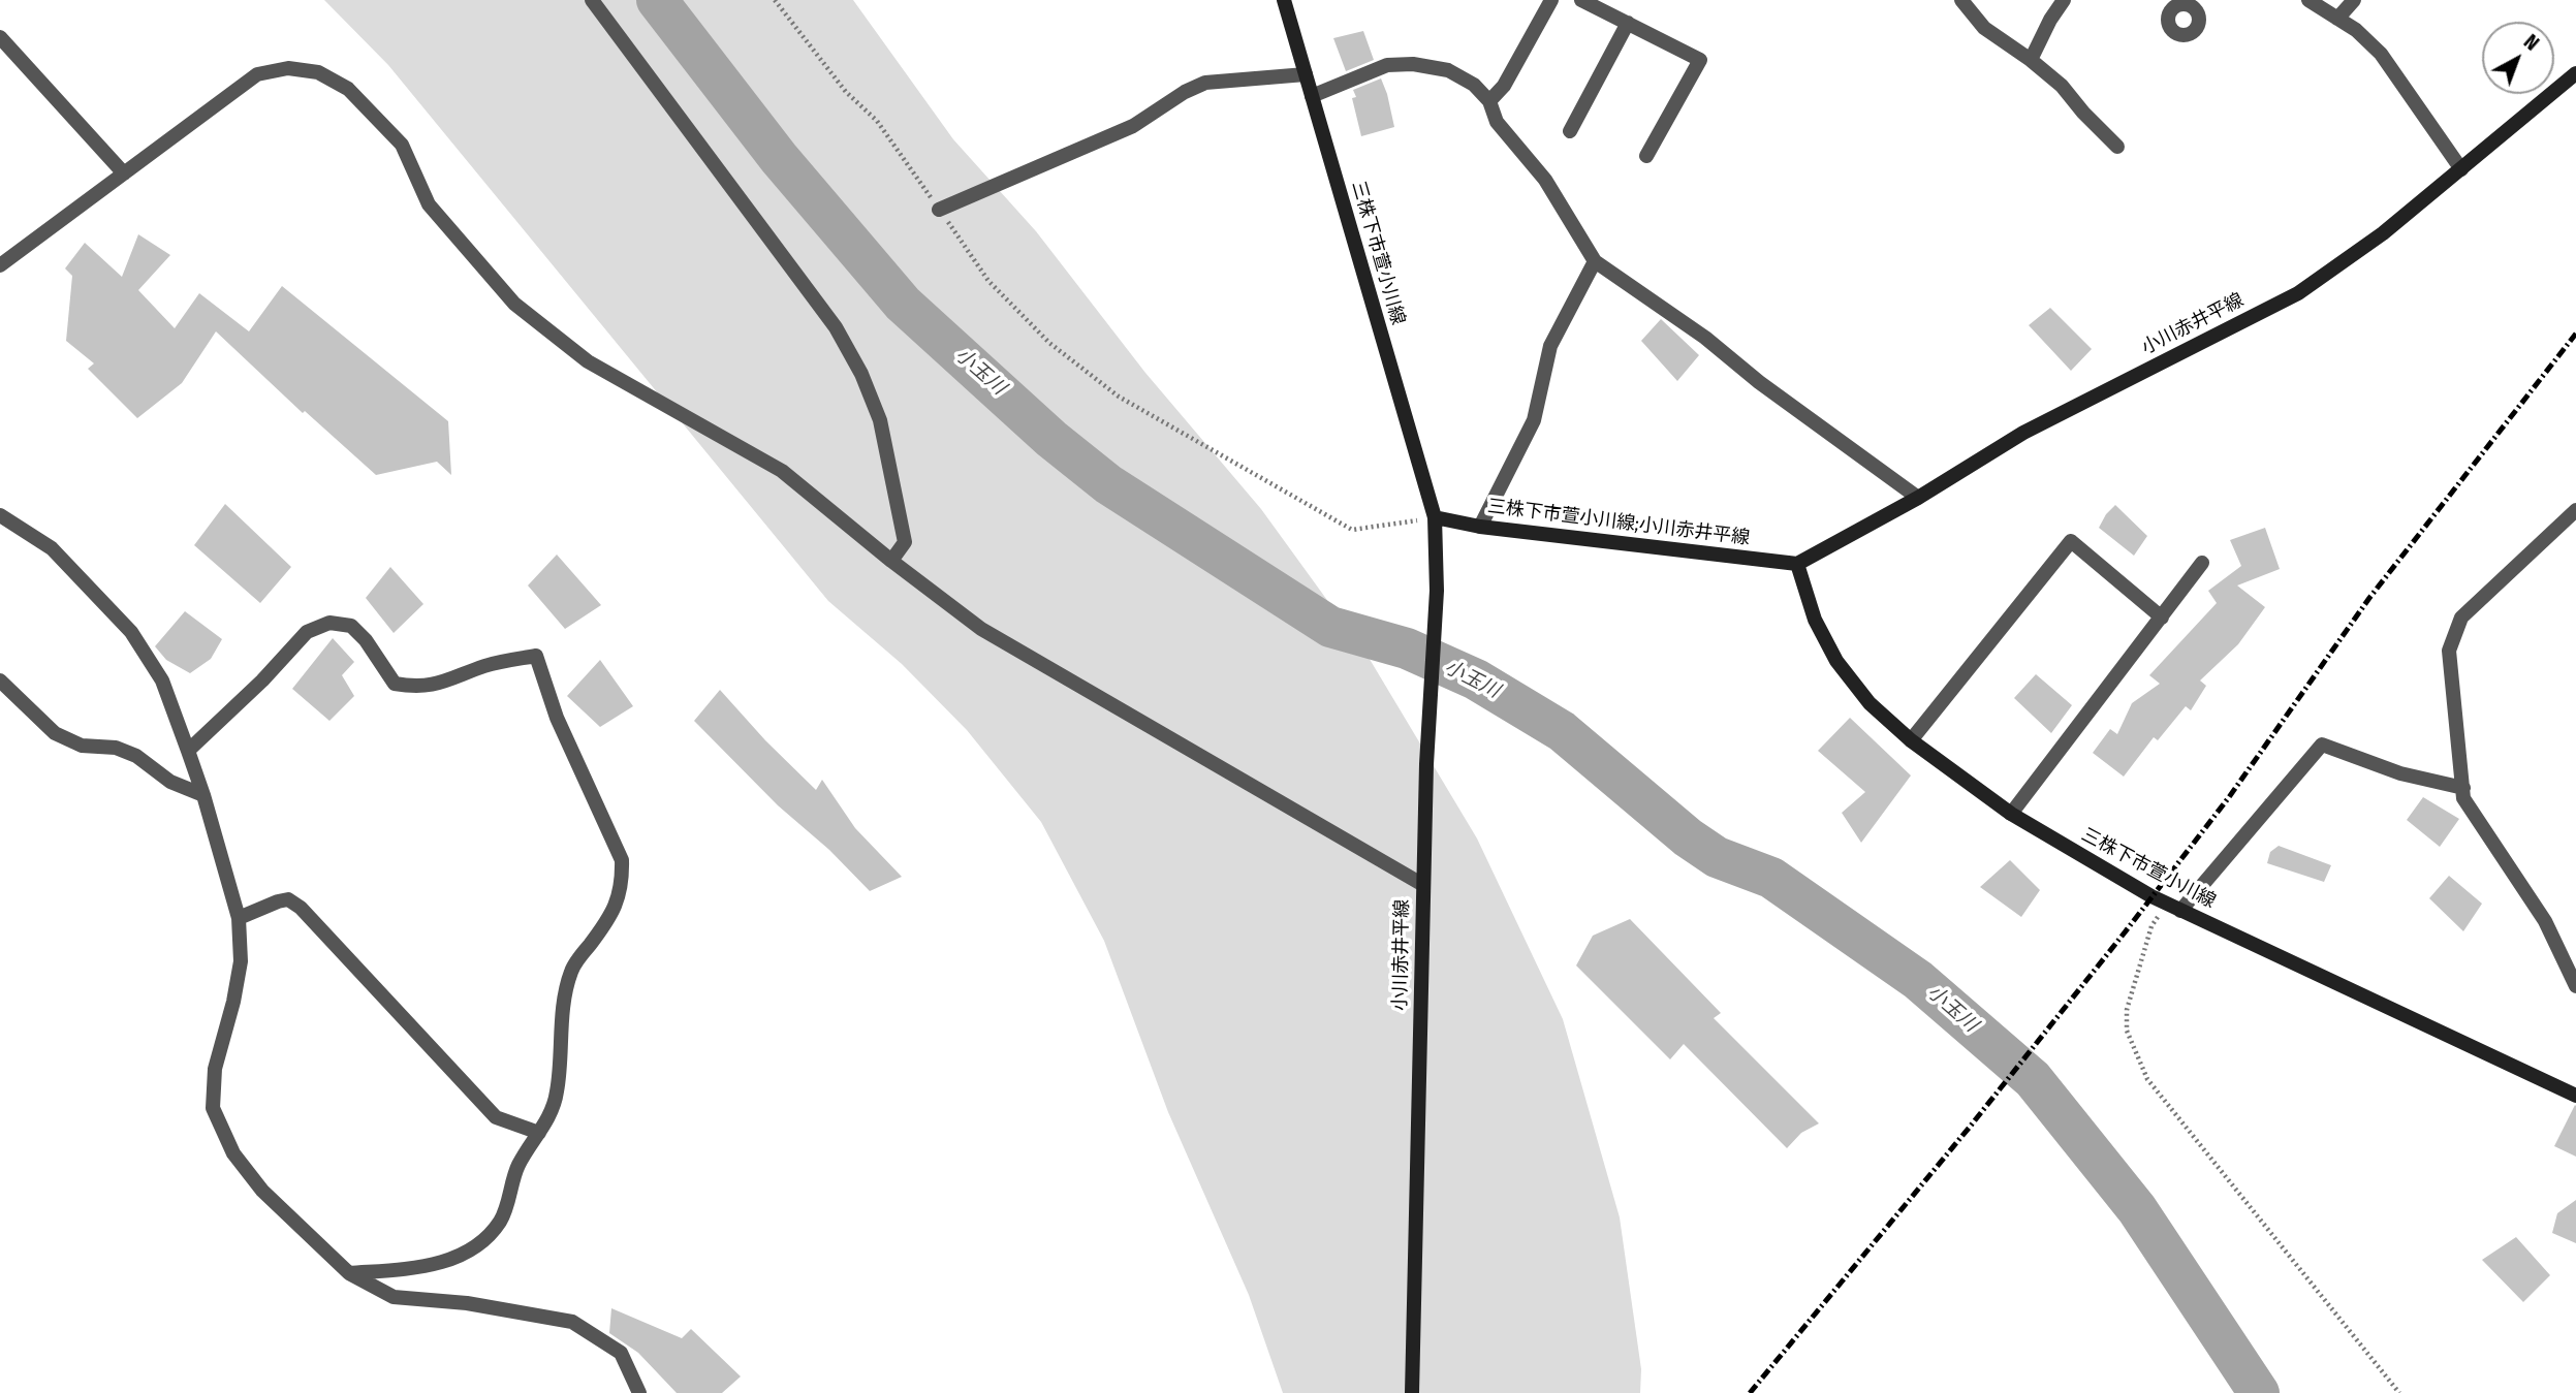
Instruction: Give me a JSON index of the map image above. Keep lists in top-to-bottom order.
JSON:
{
  "streets": {
    "main road": ["三株下市萱小川線", "小川赤井平線", "三株下市萱小川線;小川赤井平線"]
  },
  "crossings": [
    ["三株下市萱小川線", "小川赤井平線"],
    ["三株下市萱小川線", "三株下市萱小川線;小川赤井平線"],
    ["小川赤井平線", "三株下市萱小川線;小川赤井平線"]
  ],
  "water": ["小玉川"],
  "north": "top right"
}
